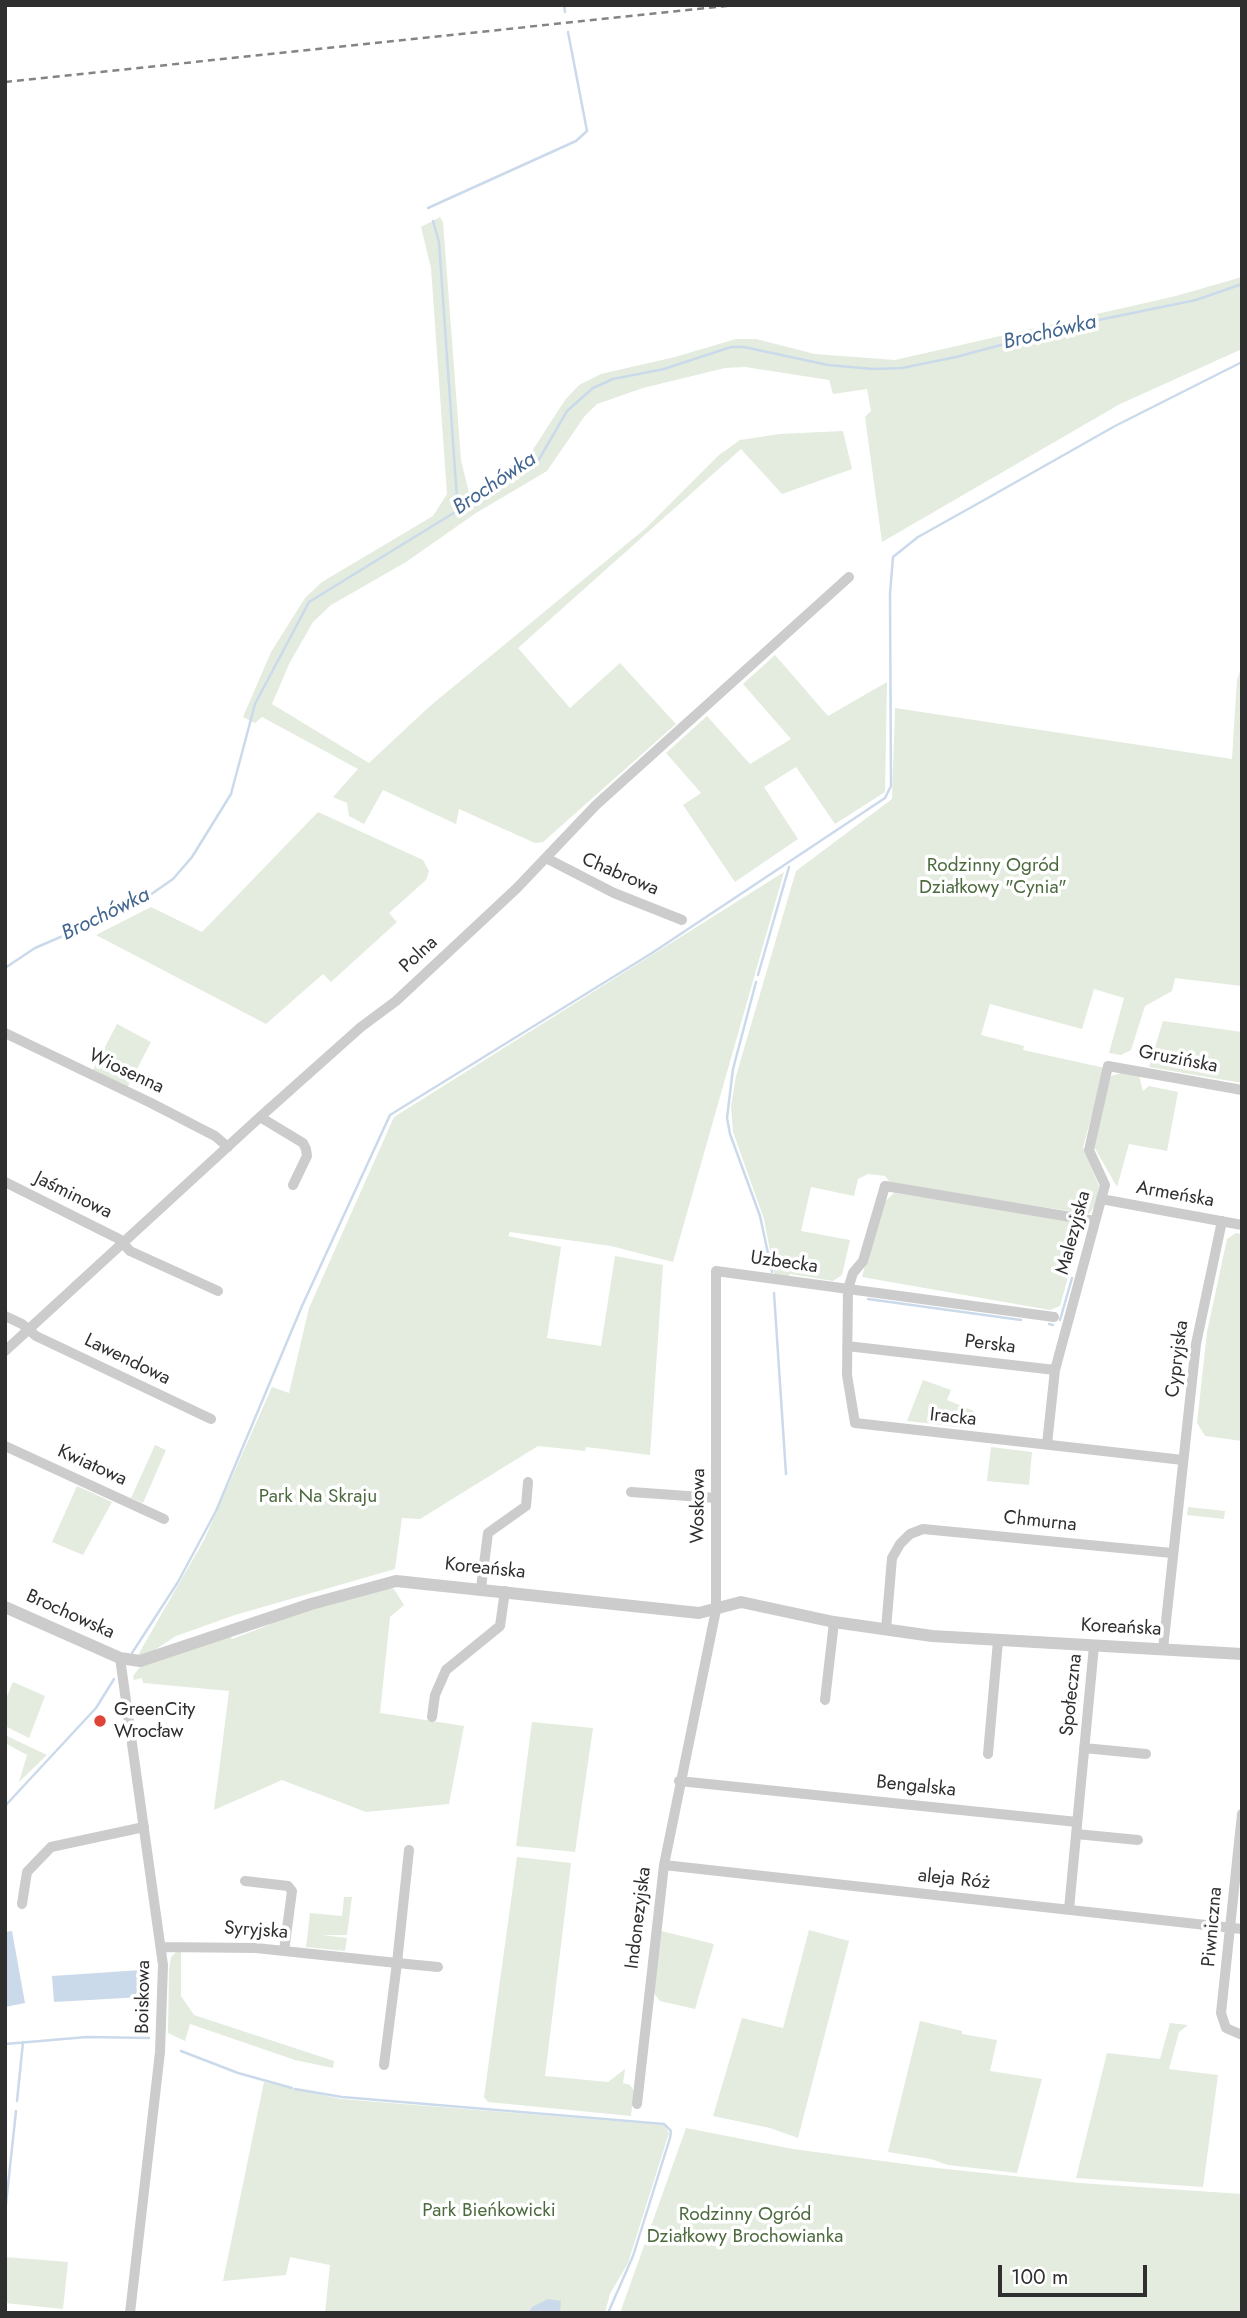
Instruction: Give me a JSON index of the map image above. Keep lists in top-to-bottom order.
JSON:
{
  "streets": {
    "street": [
      "Chabrowa",
      "Polna",
      "Gruzińska",
      "Wiosenna",
      "Armeńska",
      "Jaśminowa",
      "Malezyjska",
      "Uzbecka",
      "Perska",
      "Cypryjska",
      "Lawendowa",
      "Iracka",
      "Kwiatowa",
      "Woskowa",
      "Chmurna",
      "Koreańska",
      "Brochowska",
      "Społeczna",
      "Bengalska",
      "aleja Róż",
      "Indonezyjska",
      "Piwniczna",
      "Syryjska",
      "Boiskowa"
    ]
  },
  "crossings": [
    ["Chabrowa", "Polna"],
    ["Polna", "Wiosenna"],
    ["Polna", "Jaśminowa"],
    ["Polna", "Lawendowa"],
    ["Gruzińska", "Malezyjska"],
    ["Armeńska", "Malezyjska"],
    ["Armeńska", "Cypryjska"],
    ["Malezyjska", "Perska"],
    ["Uzbecka", "Iracka"],
    ["Uzbecka", "Woskowa"],
    ["Perska", "Iracka"],
    ["Cypryjska", "Iracka"],
    ["Cypryjska", "Chmurna"],
    ["Woskowa", "Koreańska"],
    ["Woskowa", "Indonezyjska"],
    ["Chmurna", "Koreańska"],
    ["Koreańska", "Brochowska"],
    ["Koreańska", "Społeczna"],
    ["Brochowska", "Boiskowa"],
    ["Społeczna", "Bengalska"],
    ["Społeczna", "aleja Róż"],
    ["Bengalska", "Indonezyjska"],
    ["aleja Róż", "Indonezyjska"],
    ["aleja Róż", "Piwniczna"],
    ["Syryjska", "Boiskowa"]
  ],
  "water": ["Brochówka"],
  "parks": [
    "Rodzinny Ogród Działkowy \"Cynia\"",
    "Park Na Skraju",
    "Park Bieńkowicki",
    "Rodzinny Ogród Działkowy Brochowianka"
  ],
  "places": ["GreenCity Wrocław"],
  "scale_bar": "100 m"
}
